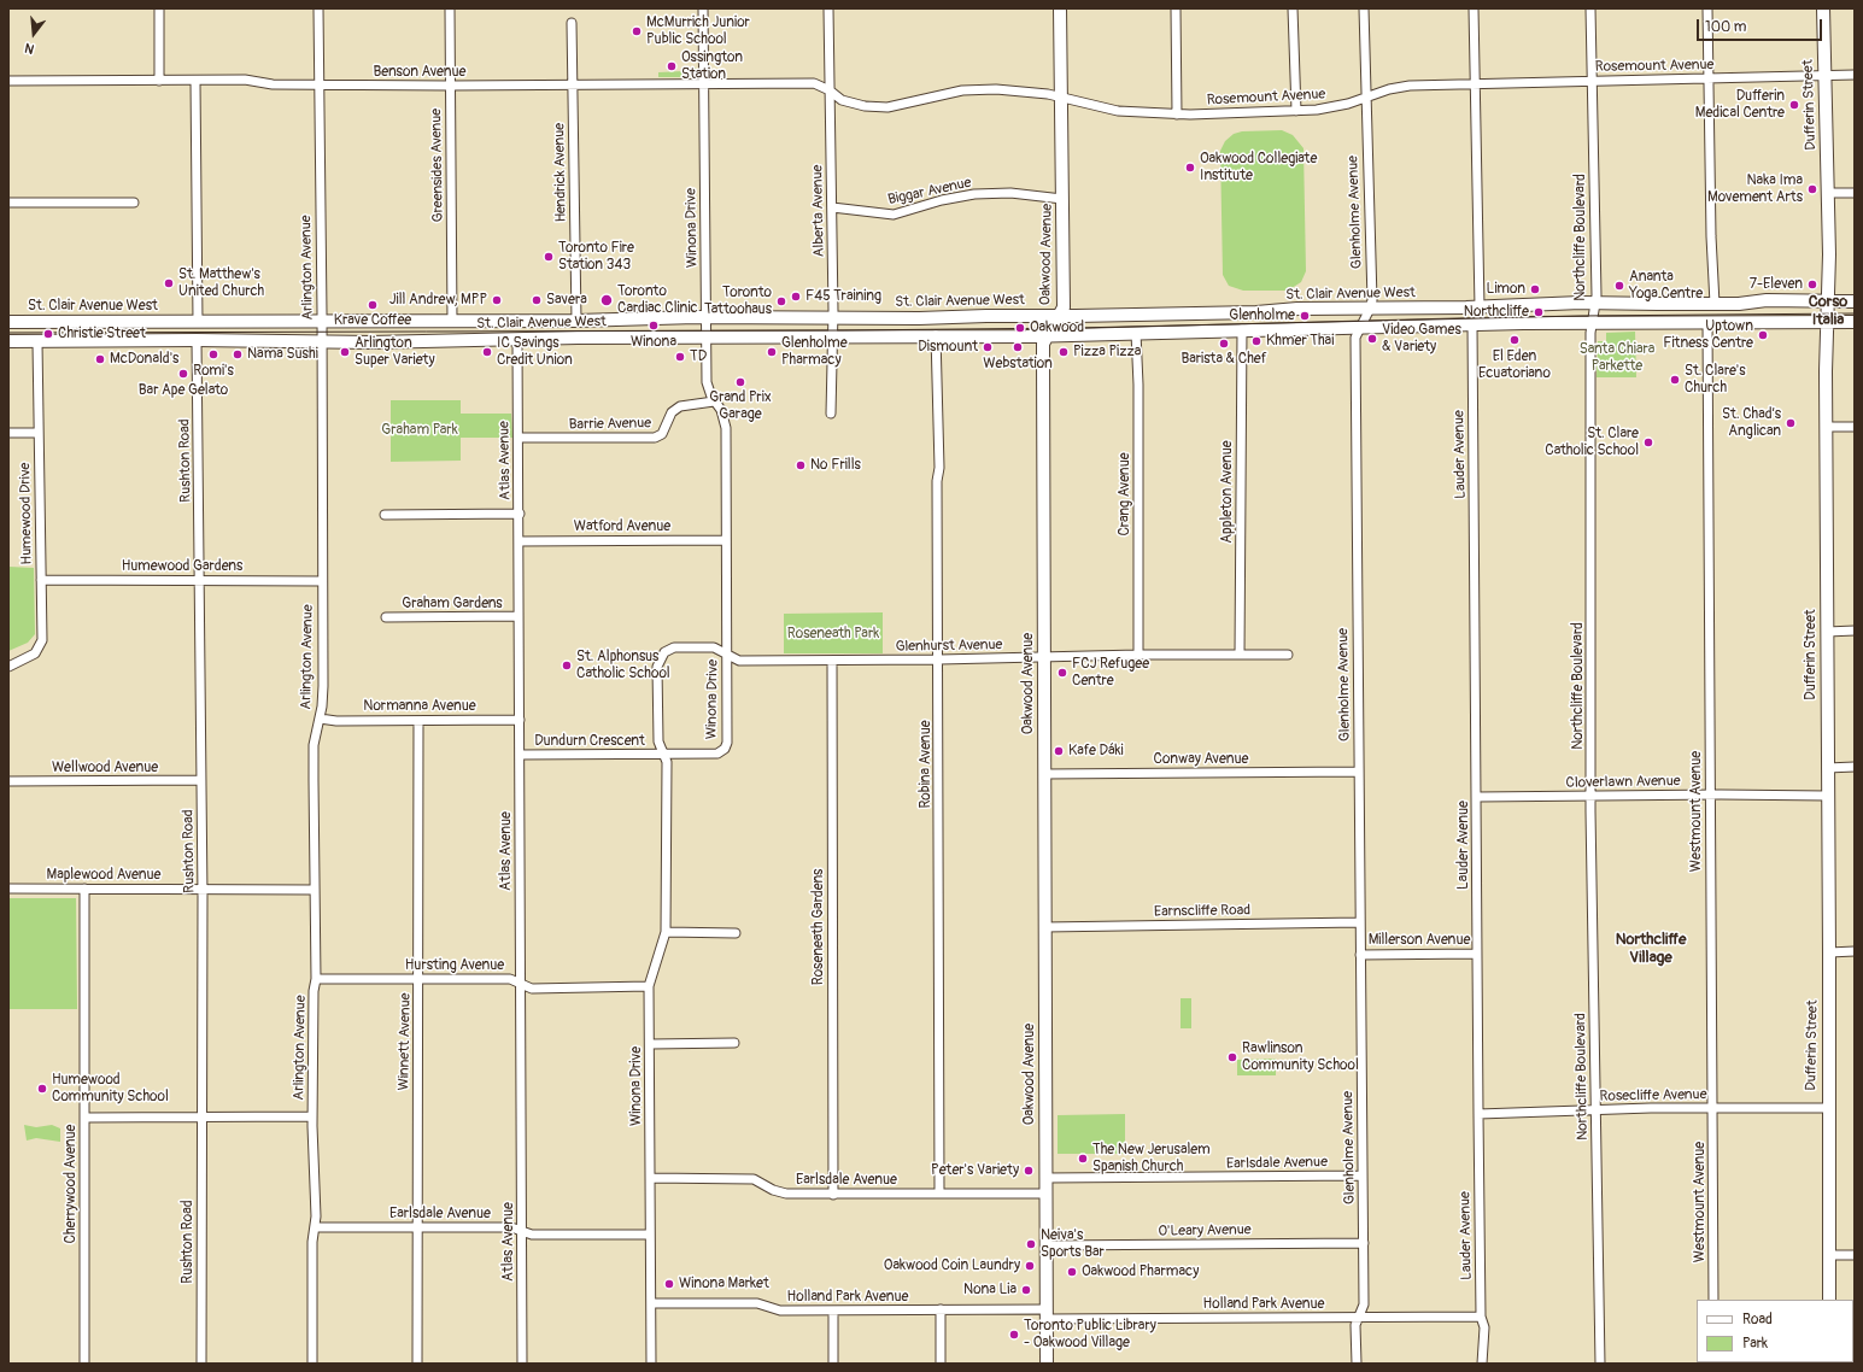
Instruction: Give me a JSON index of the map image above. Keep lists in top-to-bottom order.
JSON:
{
  "streets": {
    "main road": ["Dufferin Street", "Oakwood Avenue", "St. Clair Avenue West"],
    "street": [
      "Rosemount Avenue",
      "Benson Avenue",
      "Greensides Avenue",
      "Hendrick Avenue",
      "Biggar Avenue",
      "Alberta Avenue",
      "Glenholme Avenue",
      "Winona Drive",
      "Northcliffe Boulevard",
      "Arlington Avenue",
      "Barrie Avenue",
      "Lauder Avenue",
      "Rushton Road",
      "Atlas Avenue",
      "Appleton Avenue",
      "Crang Avenue",
      "Humewood Drive",
      "Watford Avenue",
      "Humewood Gardens",
      "Graham Gardens",
      "Glenhurst Avenue",
      "Normanna Avenue",
      "Dundurn Crescent",
      "Conway Avenue",
      "Robina Avenue",
      "Wellwood Avenue",
      "Cloverlawn Avenue",
      "Westmount Avenue",
      "Maplewood Avenue",
      "Earnscliffe Road",
      "Roseneath Gardens",
      "Millerson Avenue",
      "Hursting Avenue",
      "Winnett Avenue",
      "Rosecliffe Avenue",
      "Earlsdale Avenue",
      "Cherrywood Avenue",
      "O'Leary Avenue",
      "Holland Park Avenue"
    ]
  },
  "crossings": [
    ["Rosemount Avenue", "Benson Avenue"],
    ["Rosemount Avenue", "Dufferin Street"],
    ["Rosemount Avenue", "Alberta Avenue"],
    ["Rosemount Avenue", "Glenholme Avenue"],
    ["Rosemount Avenue", "Northcliffe Boulevard"],
    ["Rosemount Avenue", "Oakwood Avenue"],
    ["Benson Avenue", "Greensides Avenue"],
    ["Benson Avenue", "Hendrick Avenue"],
    ["Benson Avenue", "Alberta Avenue"],
    ["Benson Avenue", "Winona Drive"],
    ["Benson Avenue", "Arlington Avenue"],
    ["Dufferin Street", "St. Clair Avenue West"],
    ["Dufferin Street", "Cloverlawn Avenue"],
    ["Dufferin Street", "Rosecliffe Avenue"],
    ["Greensides Avenue", "St. Clair Avenue West"],
    ["Hendrick Avenue", "St. Clair Avenue West"],
    ["Biggar Avenue", "Alberta Avenue"],
    ["Biggar Avenue", "Oakwood Avenue"],
    ["Alberta Avenue", "St. Clair Avenue West"],
    ["Glenholme Avenue", "St. Clair Avenue West"],
    ["Glenholme Avenue", "Conway Avenue"],
    ["Glenholme Avenue", "Earnscliffe Road"],
    ["Glenholme Avenue", "Millerson Avenue"],
    ["Glenholme Avenue", "Earlsdale Avenue"],
    ["Glenholme Avenue", "O'Leary Avenue"],
    ["Glenholme Avenue", "Holland Park Avenue"],
    ["Winona Drive", "St. Clair Avenue West"],
    ["Winona Drive", "Barrie Avenue"],
    ["Winona Drive", "Watford Avenue"],
    ["Winona Drive", "Glenhurst Avenue"],
    ["Winona Drive", "Dundurn Crescent"],
    ["Winona Drive", "Hursting Avenue"],
    ["Winona Drive", "Earlsdale Avenue"],
    ["Winona Drive", "Holland Park Avenue"],
    ["Northcliffe Boulevard", "St. Clair Avenue West"],
    ["Northcliffe Boulevard", "Cloverlawn Avenue"],
    ["Northcliffe Boulevard", "Rosecliffe Avenue"],
    ["Oakwood Avenue", "St. Clair Avenue West"],
    ["Oakwood Avenue", "Glenhurst Avenue"],
    ["Oakwood Avenue", "Conway Avenue"],
    ["Oakwood Avenue", "Earnscliffe Road"],
    ["Oakwood Avenue", "Earlsdale Avenue"],
    ["Oakwood Avenue", "O'Leary Avenue"],
    ["Oakwood Avenue", "Holland Park Avenue"],
    ["Arlington Avenue", "St. Clair Avenue West"],
    ["Arlington Avenue", "Humewood Gardens"],
    ["Arlington Avenue", "Normanna Avenue"],
    ["Arlington Avenue", "Maplewood Avenue"],
    ["Arlington Avenue", "Hursting Avenue"],
    ["Arlington Avenue", "Earlsdale Avenue"],
    ["St. Clair Avenue West", "Lauder Avenue"],
    ["St. Clair Avenue West", "Rushton Road"],
    ["St. Clair Avenue West", "Atlas Avenue"],
    ["St. Clair Avenue West", "Appleton Avenue"],
    ["St. Clair Avenue West", "Crang Avenue"],
    ["St. Clair Avenue West", "Humewood Drive"],
    ["St. Clair Avenue West", "Robina Avenue"],
    ["St. Clair Avenue West", "Westmount Avenue"],
    ["Barrie Avenue", "Atlas Avenue"],
    ["Lauder Avenue", "Cloverlawn Avenue"],
    ["Lauder Avenue", "Millerson Avenue"],
    ["Lauder Avenue", "Rosecliffe Avenue"],
    ["Lauder Avenue", "Holland Park Avenue"],
    ["Rushton Road", "Humewood Gardens"],
    ["Rushton Road", "Wellwood Avenue"],
    ["Rushton Road", "Maplewood Avenue"],
    ["Atlas Avenue", "Watford Avenue"],
    ["Atlas Avenue", "Graham Gardens"],
    ["Atlas Avenue", "Normanna Avenue"],
    ["Atlas Avenue", "Dundurn Crescent"],
    ["Atlas Avenue", "Hursting Avenue"],
    ["Atlas Avenue", "Earlsdale Avenue"],
    ["Appleton Avenue", "Glenhurst Avenue"],
    ["Crang Avenue", "Glenhurst Avenue"],
    ["Humewood Drive", "Humewood Gardens"],
    ["Glenhurst Avenue", "Dundurn Crescent"],
    ["Glenhurst Avenue", "Robina Avenue"],
    ["Glenhurst Avenue", "Roseneath Gardens"],
    ["Normanna Avenue", "Winnett Avenue"],
    ["Robina Avenue", "Earlsdale Avenue"],
    ["Cloverlawn Avenue", "Westmount Avenue"],
    ["Westmount Avenue", "Rosecliffe Avenue"],
    ["Maplewood Avenue", "Cherrywood Avenue"],
    ["Roseneath Gardens", "Earlsdale Avenue"],
    ["Hursting Avenue", "Winnett Avenue"],
    ["Winnett Avenue", "Earlsdale Avenue"]
  ],
  "districts": ["Corso Italia", "Northcliffe Village"],
  "parks": ["Santa Chiara Parkette", "Graham Park", "Roseneath Park"],
  "places": [
    "McMurrich Junior Public School",
    "Ossington Station",
    "Dufferin Medical Centre",
    "Oakwood Collegiate Institute",
    "Naka Ima Movement Arts",
    "Toronto Fire Station 343",
    "St. Matthew's United Church",
    "7-Eleven",
    "Ananta Yoga Centre",
    "Limon",
    "F45 Training",
    "Jill Andrew, MPP",
    "Savera",
    "Toronto Cardiac Clinic",
    "Toronto Tattoohaus",
    "Krave Coffee",
    "Northcliffe",
    "Glenholme",
    "Winona",
    "Oakwood",
    "Christie Street",
    "Uptown Fitness Centre",
    "Video Games & Variety",
    "El Eden Ecuatoriano",
    "Khmer Thai",
    "Barista & Chef",
    "Dismount",
    "Webstation",
    "Arlington Super Variety",
    "IC Savings Credit Union",
    "Glenholme Pharmacy",
    "Pizza Pizza",
    "Romi's",
    "Nama Sushi",
    "TD",
    "McDonald's",
    "Bar Ape Gelato",
    "St. Clare's Church",
    "Grand Prix Garage",
    "St. Chad’s Anglican",
    "St. Clare Catholic School",
    "No Frills",
    "St. Alphonsus Catholic School",
    "FCJ Refugee Centre",
    "Kafe Dáki",
    "Rawlinson Community School",
    "Humewood Community School",
    "The New Jerusalem Spanish Church",
    "Peter's Variety",
    "Neiva's Sports Bar",
    "Oakwood Coin Laundry",
    "Oakwood Pharmacy",
    "Winona Market",
    "Nona Lia",
    "Toronto Public Library - Oakwood Village"
  ],
  "legend": ["Road", "Park"],
  "scale_bar": "100 m",
  "north": "bottom"
}
